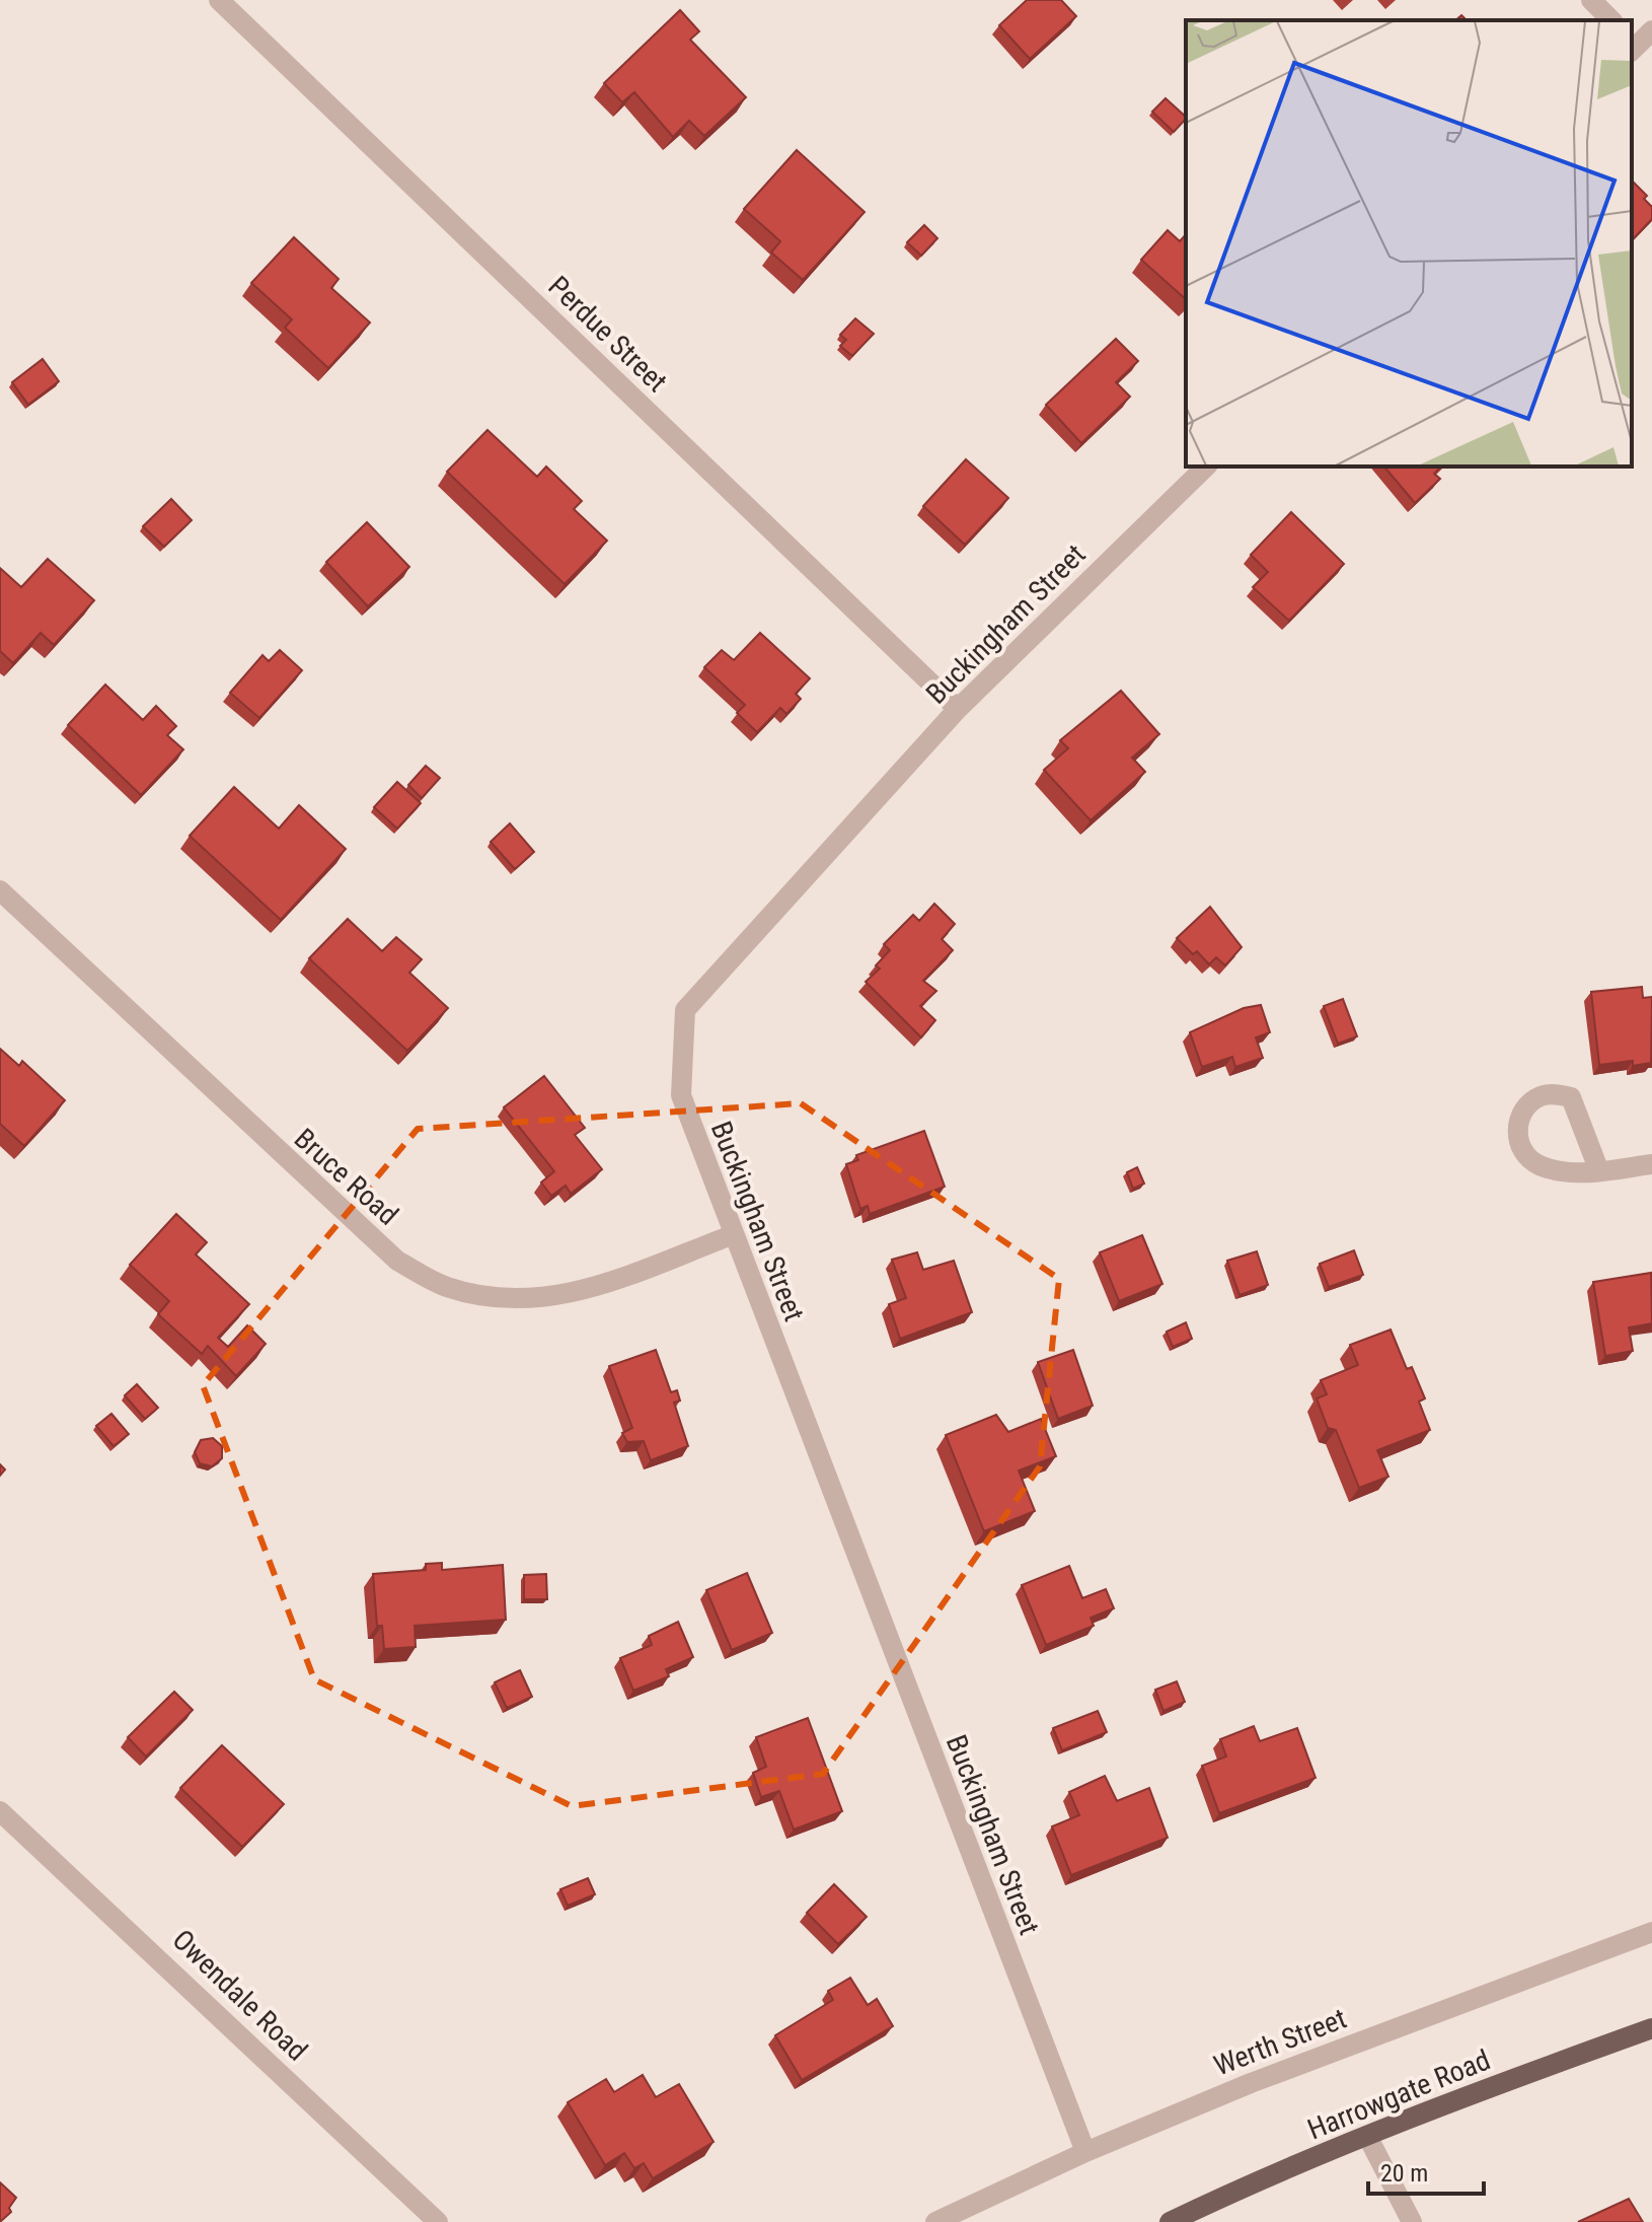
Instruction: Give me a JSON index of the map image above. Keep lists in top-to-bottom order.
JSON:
{
  "streets": {
    "main road": ["Harrowgate Road"],
    "street": [
      "Perdue Street",
      "Buckingham Street",
      "Bruce Road",
      "Owendale Road",
      "Werth Street"
    ]
  },
  "crossings": [
    ["Perdue Street", "Buckingham Street"],
    ["Buckingham Street", "Bruce Road"],
    ["Buckingham Street", "Werth Street"]
  ],
  "scale_bar": "20 m"
}
